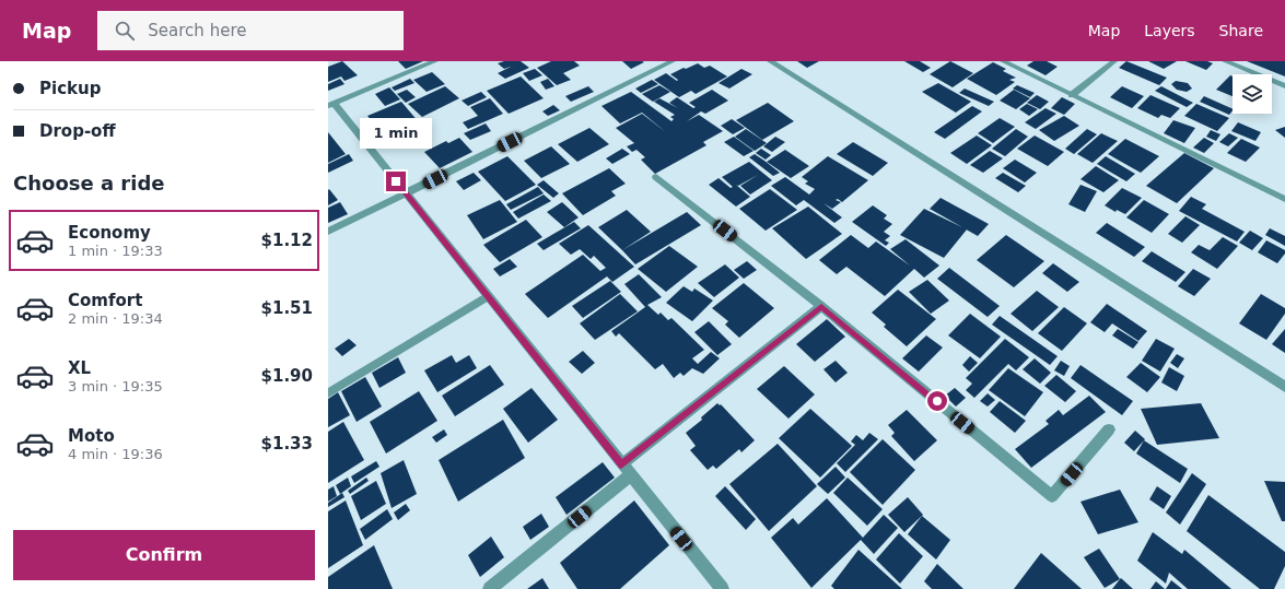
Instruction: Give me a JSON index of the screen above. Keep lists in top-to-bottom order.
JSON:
{
  "page": {
    "header": "Map",
    "search": "Search here",
    "nav": ["Map", "Layers", "Share"],
    "banner": ["Pickup", "Drop-off"],
    "bubble": "1 min",
    "heading": "Choose a ride",
    "list": [
      {
        "name": "Economy",
        "note": "1 min · 19:33",
        "value": "$1.12"
      },
      {
        "name": "Comfort",
        "note": "2 min · 19:34",
        "value": "$1.51"
      },
      {
        "name": "XL",
        "note": "3 min · 19:35",
        "value": "$1.90"
      },
      {
        "name": "Moto",
        "note": "4 min · 19:36",
        "value": "$1.33"
      }
    ],
    "buttons": "Confirm"
  }
}
